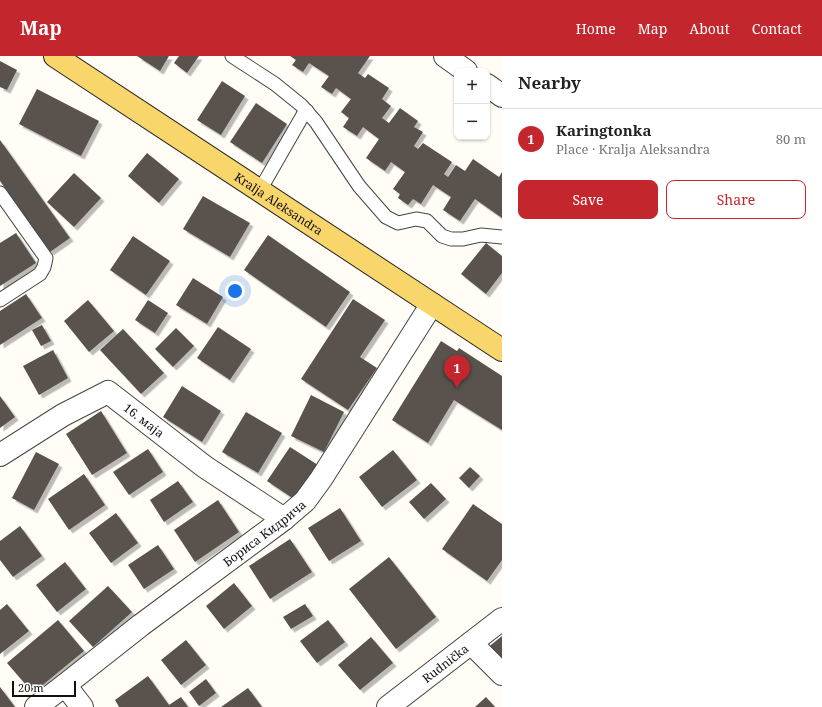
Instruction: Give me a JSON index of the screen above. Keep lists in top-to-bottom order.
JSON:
{
  "streets": {
    "main road": ["Kralja Aleksandra"],
    "street": ["16. маја", "Бориса Kидрича", "Rudnička"]
  },
  "crossings": [
    ["Kralja Aleksandra", "Бориса Kидрича"],
    ["16. маја", "Бориса Kидрича"]
  ],
  "scale_bar": "20 m",
  "page": {
    "header": "Map",
    "nav": [
      "Home",
      "Map",
      "About",
      "Contact"
    ],
    "heading": "Nearby",
    "map_buttons": ["+", "−"],
    "list": [
      {
        "mark": "1",
        "name": "Karingtonka",
        "note": "Place · Kralja Aleksandra",
        "value": "80 m"
      }
    ],
    "buttons": ["Save", "Share"],
    "pins": "1",
    "scale": "20 m"
  }
}
